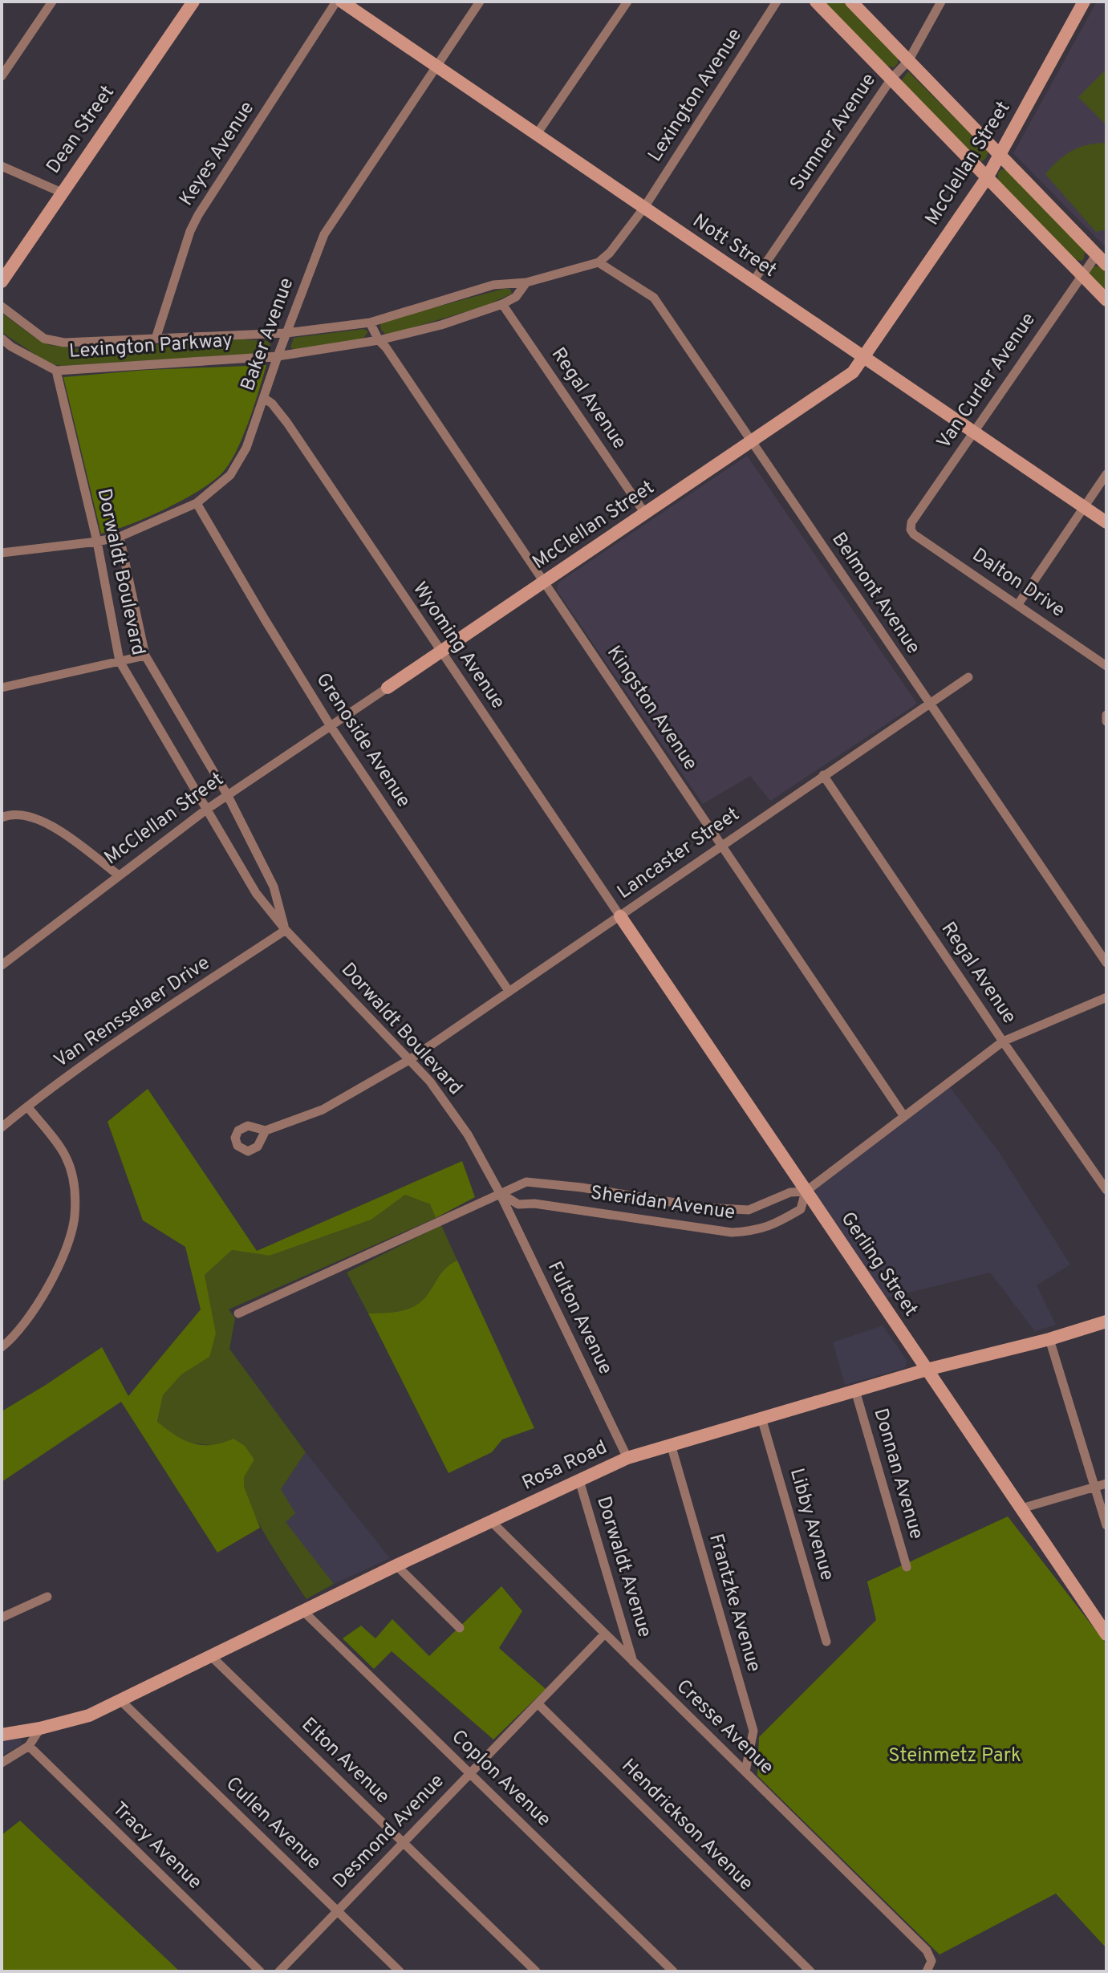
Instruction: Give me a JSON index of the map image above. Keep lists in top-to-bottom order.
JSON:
{
  "streets": {
    "street": [
      "Lexington Avenue",
      "Dean Street",
      "Sumner Avenue",
      "Keyes Avenue",
      "McClellan Street",
      "Nott Street",
      "Baker Avenue",
      "Lexington Parkway",
      "Van Curler Avenue",
      "Regal Avenue",
      "Dorwaldt Boulevard",
      "Dalton Drive",
      "Belmont Avenue",
      "Wyoming Avenue",
      "Kingston Avenue",
      "Grenoside Avenue",
      "Lancaster Street",
      "Van Rensselaer Drive",
      "Sheridan Avenue",
      "Gerling Street",
      "Fulton Avenue",
      "Rosa Road",
      "Donnan Avenue",
      "Libby Avenue",
      "Dorwaldt Avenue",
      "Frantzke Avenue",
      "Cresse Avenue",
      "Elton Avenue",
      "Coplon Avenue",
      "Cullen Avenue",
      "Hendrickson Avenue",
      "Desmond Avenue",
      "Tracy Avenue"
    ]
  },
  "crossings": [
    ["Lexington Avenue", "Nott Street"],
    ["Sumner Avenue", "Nott Street"],
    ["Keyes Avenue", "Lexington Parkway"],
    ["McClellan Street", "Nott Street"],
    ["McClellan Street", "Regal Avenue"],
    ["McClellan Street", "Dorwaldt Boulevard"],
    ["McClellan Street", "Belmont Avenue"],
    ["McClellan Street", "Wyoming Avenue"],
    ["McClellan Street", "Kingston Avenue"],
    ["McClellan Street", "Grenoside Avenue"],
    ["Nott Street", "Baker Avenue"],
    ["Nott Street", "Van Curler Avenue"],
    ["Baker Avenue", "Lexington Parkway"],
    ["Baker Avenue", "Dorwaldt Boulevard"],
    ["Baker Avenue", "Wyoming Avenue"],
    ["Baker Avenue", "Grenoside Avenue"],
    ["Lexington Parkway", "Regal Avenue"],
    ["Lexington Parkway", "Dorwaldt Boulevard"],
    ["Lexington Parkway", "Belmont Avenue"],
    ["Lexington Parkway", "Kingston Avenue"],
    ["Van Curler Avenue", "Dalton Drive"],
    ["Regal Avenue", "Lancaster Street"],
    ["Regal Avenue", "Sheridan Avenue"],
    ["Dorwaldt Boulevard", "Lancaster Street"],
    ["Dorwaldt Boulevard", "Van Rensselaer Drive"],
    ["Dorwaldt Boulevard", "Sheridan Avenue"],
    ["Dorwaldt Boulevard", "Fulton Avenue"],
    ["Belmont Avenue", "Lancaster Street"],
    ["Wyoming Avenue", "Lancaster Street"],
    ["Wyoming Avenue", "Gerling Street"],
    ["Kingston Avenue", "Lancaster Street"],
    ["Kingston Avenue", "Sheridan Avenue"],
    ["Grenoside Avenue", "Lancaster Street"],
    ["Lancaster Street", "Gerling Street"],
    ["Sheridan Avenue", "Gerling Street"],
    ["Sheridan Avenue", "Fulton Avenue"],
    ["Gerling Street", "Rosa Road"],
    ["Fulton Avenue", "Rosa Road"],
    ["Rosa Road", "Donnan Avenue"],
    ["Rosa Road", "Libby Avenue"],
    ["Rosa Road", "Dorwaldt Avenue"],
    ["Rosa Road", "Frantzke Avenue"],
    ["Rosa Road", "Cresse Avenue"],
    ["Rosa Road", "Elton Avenue"],
    ["Rosa Road", "Coplon Avenue"],
    ["Rosa Road", "Cullen Avenue"],
    ["Dorwaldt Avenue", "Cresse Avenue"],
    ["Frantzke Avenue", "Cresse Avenue"],
    ["Cresse Avenue", "Desmond Avenue"],
    ["Elton Avenue", "Desmond Avenue"],
    ["Coplon Avenue", "Desmond Avenue"],
    ["Cullen Avenue", "Desmond Avenue"],
    ["Hendrickson Avenue", "Desmond Avenue"]
  ],
  "parks": ["Steinmetz Park"]
}
